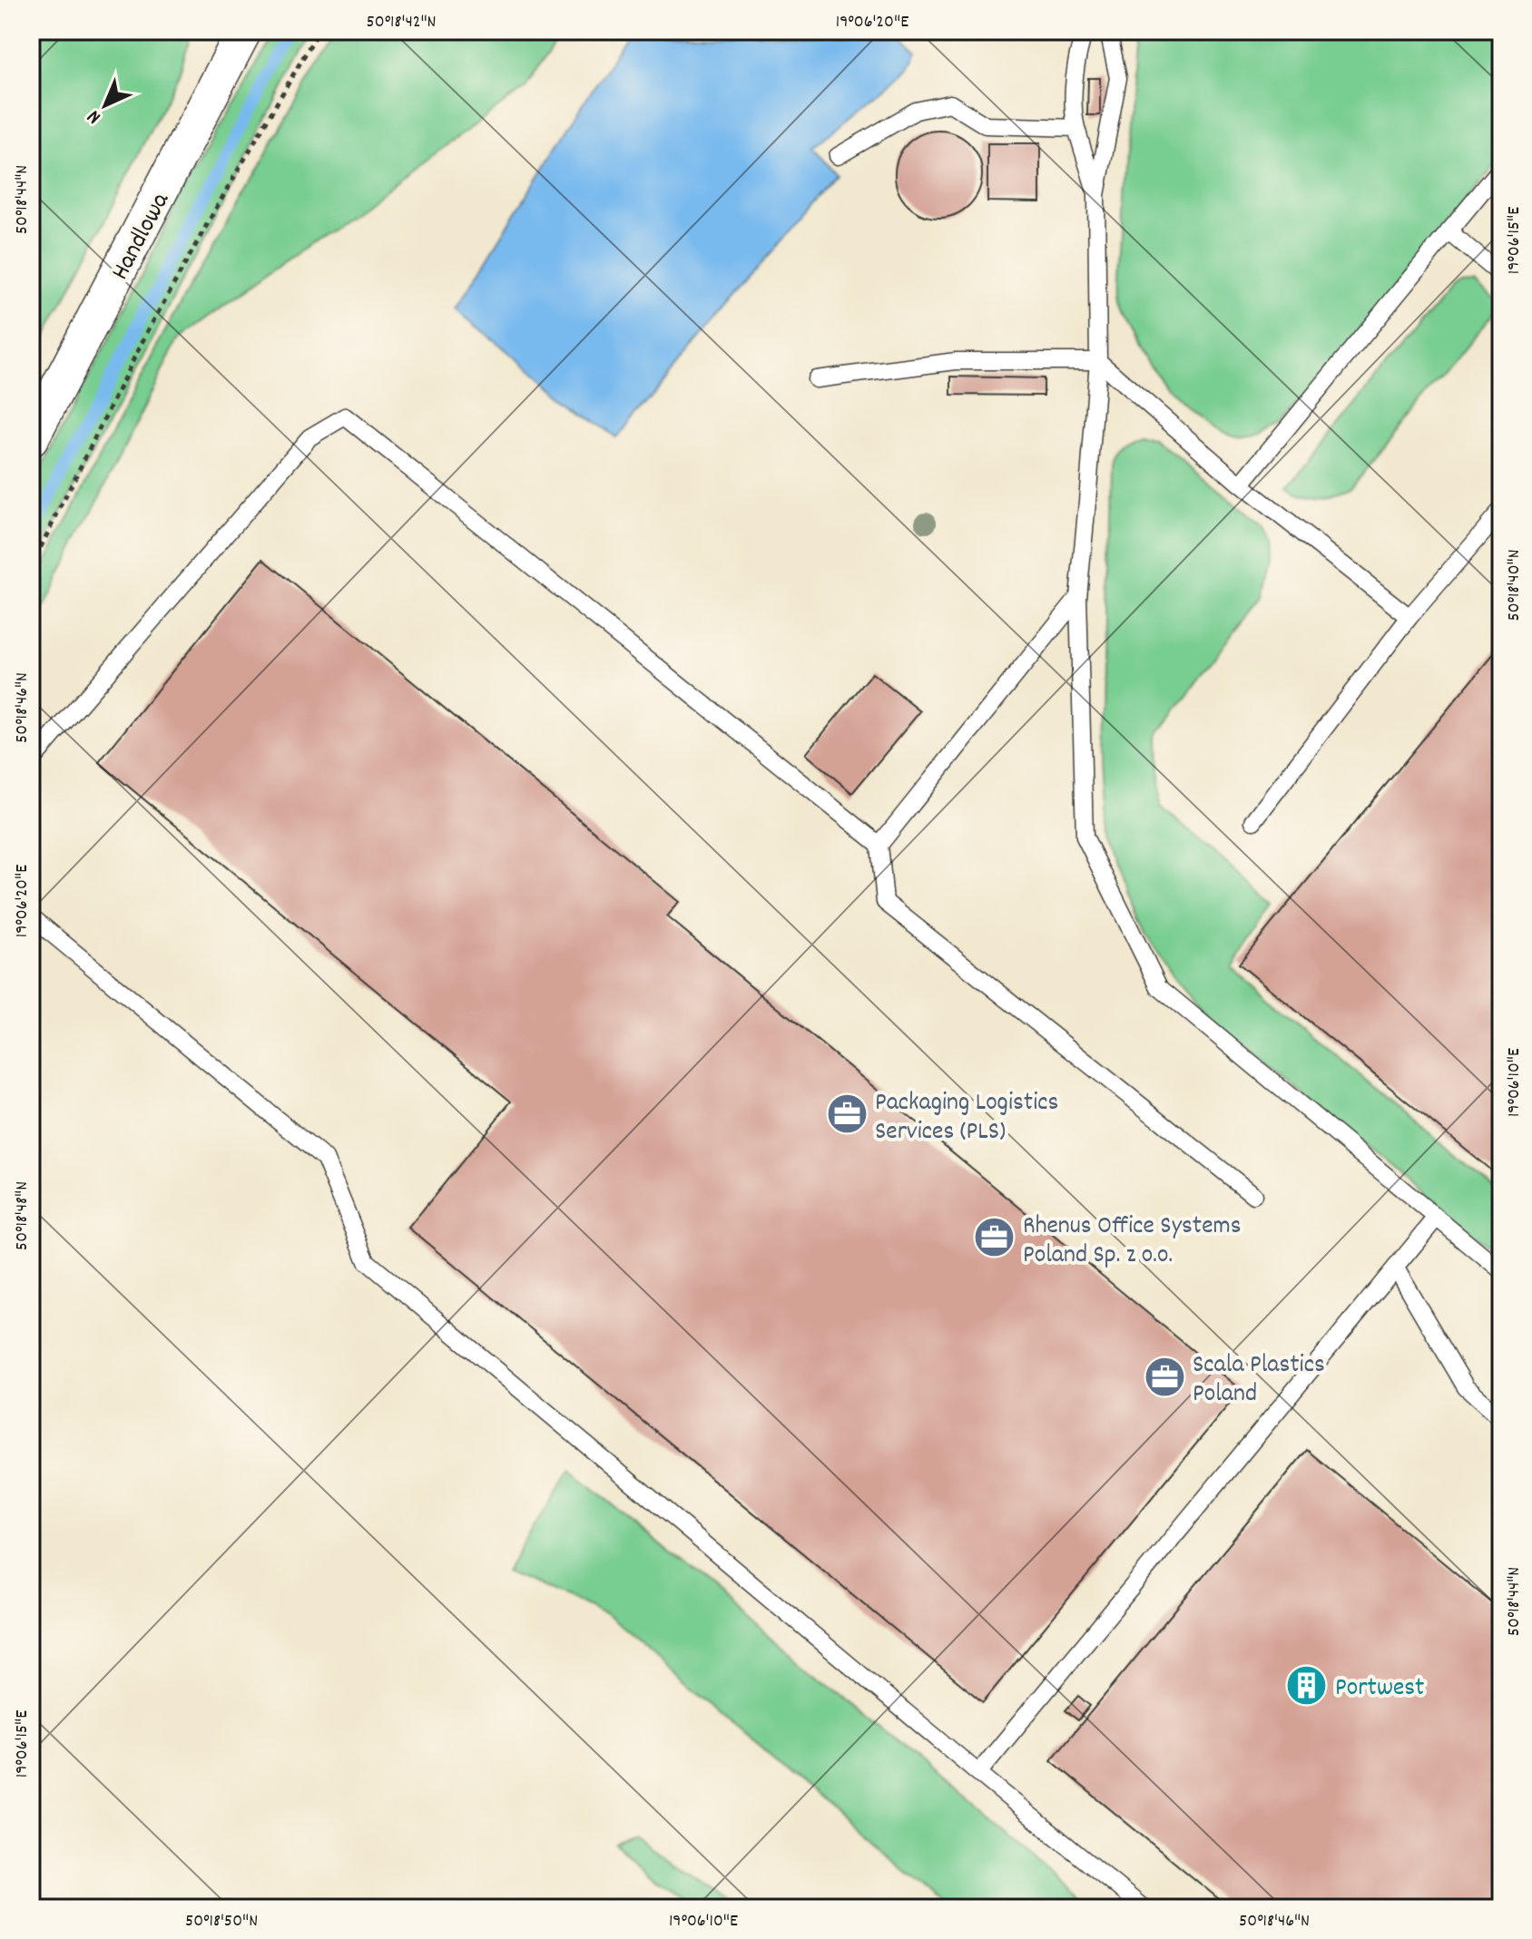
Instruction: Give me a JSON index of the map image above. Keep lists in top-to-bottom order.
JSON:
{
  "streets": {
    "street": ["Handlowa"]
  },
  "places": {
    "office": ["Packaging Logistics Services (PLS)", "Rhenus Office Systems Poland Sp. z o.o.", "Scala Plastics Poland"],
    "building": ["Portwest"]
  },
  "north": "bottom left",
  "coordinates": [
    "50°18'42\"N",
    "19°06'20\"E",
    "50°18'44\"N",
    "19°06'15\"E",
    "50°18'40\"N",
    "50°18'46\"N",
    "19°06'10\"E",
    "50°18'48\"N",
    "50°18'50\"N"
  ]
}
